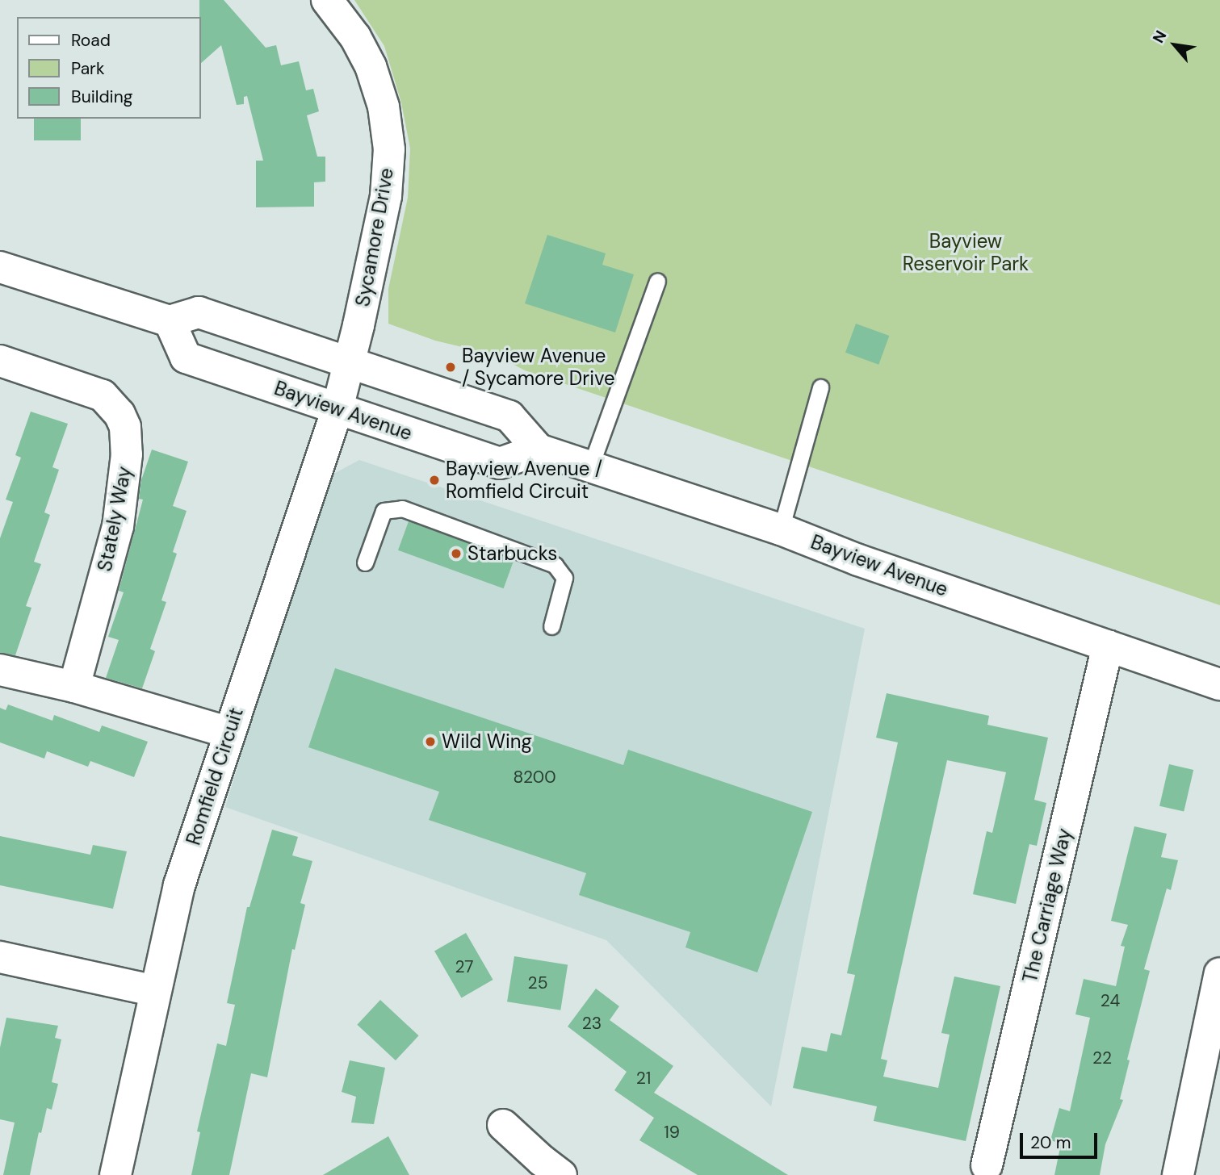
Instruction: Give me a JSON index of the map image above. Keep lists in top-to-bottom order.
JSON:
{
  "streets": {
    "street": [
      "Sycamore Drive",
      "Bayview Avenue",
      "Stately Way",
      "Romfield Circuit",
      "The Carriage Way"
    ]
  },
  "crossings": [
    ["Sycamore Drive", "Bayview Avenue"],
    ["Sycamore Drive", "Romfield Circuit"],
    ["Bayview Avenue", "Romfield Circuit"],
    ["Bayview Avenue", "The Carriage Way"]
  ],
  "parks": ["Bayview Reservoir Park"],
  "places": [
    "Bayview Avenue / Sycamore Drive",
    "Bayview Avenue / Romfield Circuit",
    "Starbucks",
    "Wild Wing"
  ],
  "house_numbers": [
    "8200",
    "27",
    "25",
    "24",
    "23",
    "22",
    "21",
    "19"
  ],
  "legend": ["Road", "Park", "Building"],
  "scale_bar": "20 m",
  "north": "top left"
}
